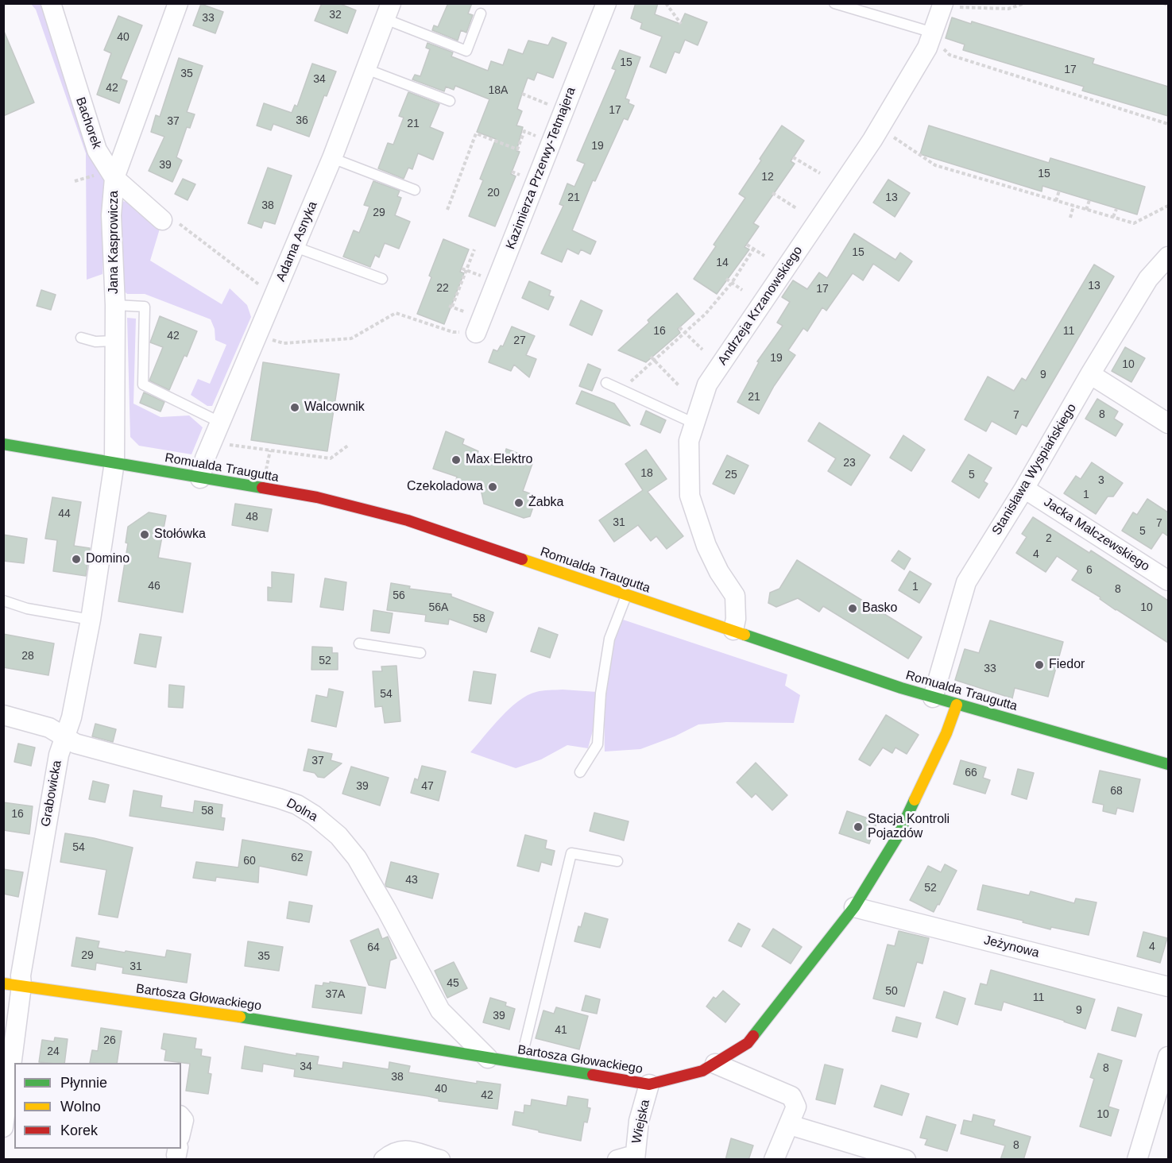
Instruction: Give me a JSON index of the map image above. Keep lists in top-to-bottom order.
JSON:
{
  "streets": {
    "street": [
      "Bachorek",
      "Kazimierza Przerwy-Tetmajera",
      "Adama Asnyka",
      "Jana Kasprowicza",
      "Andrzeja Krzanowskiego",
      "Romualda Traugutta",
      "Stanisława Wyspiańskiego",
      "Jacka Malczewskiego",
      "Grabowicka",
      "Dolna",
      "Jeżynowa",
      "Bartosza Głowackiego",
      "Wiejska"
    ]
  },
  "crossings": [
    ["Bachorek", "Jana Kasprowicza"],
    ["Adama Asnyka", "Romualda Traugutta"],
    ["Jana Kasprowicza", "Romualda Traugutta"],
    ["Jana Kasprowicza", "Grabowicka"],
    ["Andrzeja Krzanowskiego", "Romualda Traugutta"],
    ["Romualda Traugutta", "Stanisława Wyspiańskiego"],
    ["Romualda Traugutta", "Grabowicka"],
    ["Romualda Traugutta", "Bartosza Głowackiego"],
    ["Stanisława Wyspiańskiego", "Jacka Malczewskiego"],
    ["Grabowicka", "Dolna"],
    ["Grabowicka", "Bartosza Głowackiego"],
    ["Dolna", "Bartosza Głowackiego"],
    ["Jeżynowa", "Bartosza Głowackiego"],
    ["Bartosza Głowackiego", "Wiejska"]
  ],
  "places": [
    "Walcownik",
    "Max Elektro",
    "Czekoladowa",
    "Żabka",
    "Stołówka",
    "Domino",
    "Basko",
    "Fiedor",
    "Stacja Kontroli Pojazdów"
  ],
  "house_numbers": [
    "32",
    "33",
    "40",
    "15",
    "17",
    "35",
    "34",
    "42",
    "18A",
    "17",
    "36",
    "37",
    "21",
    "19",
    "39",
    "15",
    "12",
    "20",
    "21",
    "13",
    "38",
    "29",
    "15",
    "14",
    "13",
    "22",
    "17",
    "16",
    "11",
    "42",
    "27",
    "19",
    "10",
    "9",
    "21",
    "8",
    "7",
    "23",
    "18",
    "25",
    "5",
    "3",
    "1",
    "44",
    "48",
    "31",
    "7",
    "5",
    "2",
    "4",
    "6",
    "46",
    "1",
    "8",
    "56",
    "56A",
    "10",
    "58",
    "28",
    "52",
    "33",
    "54",
    "37",
    "66",
    "39",
    "47",
    "68",
    "58",
    "16",
    "54",
    "62",
    "60",
    "43",
    "52",
    "4",
    "64",
    "29",
    "35",
    "31",
    "45",
    "50",
    "37A",
    "11",
    "9",
    "39",
    "41",
    "26",
    "24",
    "34",
    "8",
    "38",
    "40",
    "42",
    "10",
    "8"
  ],
  "legend": ["Płynnie", "Wolno", "Korek"]
}
